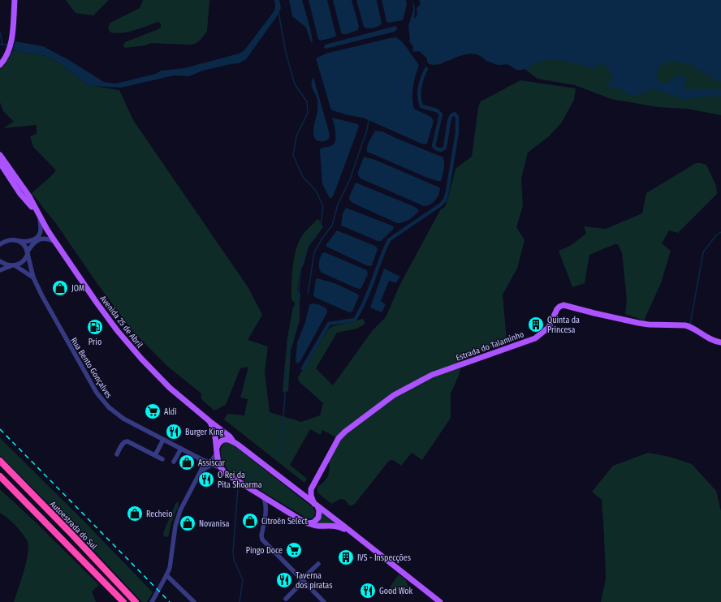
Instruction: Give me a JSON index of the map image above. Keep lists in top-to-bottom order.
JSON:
{
  "streets": {
    "highway": ["Autoestrada do Sul"],
    "main road": ["Avenida 25 de Abril", "Estrada do Talaminho"],
    "street": ["Rua Bento Gonçalves"]
  },
  "places": {
    "shop": [
      "JOM",
      "Assiscar",
      "Recheio",
      "Citroën Select",
      "Novanisa"
    ],
    "building": ["Quinta da Princesa", "IVS - Inspecções"],
    "fuel station": ["Prio"],
    "supermarket": ["Aldi", "Pingo Doce"],
    "restaurant": [
      "Burger King",
      "O Rei da Pita Shoarma",
      "Taverna dos piratas",
      "Good Wok"
    ]
  }
}
